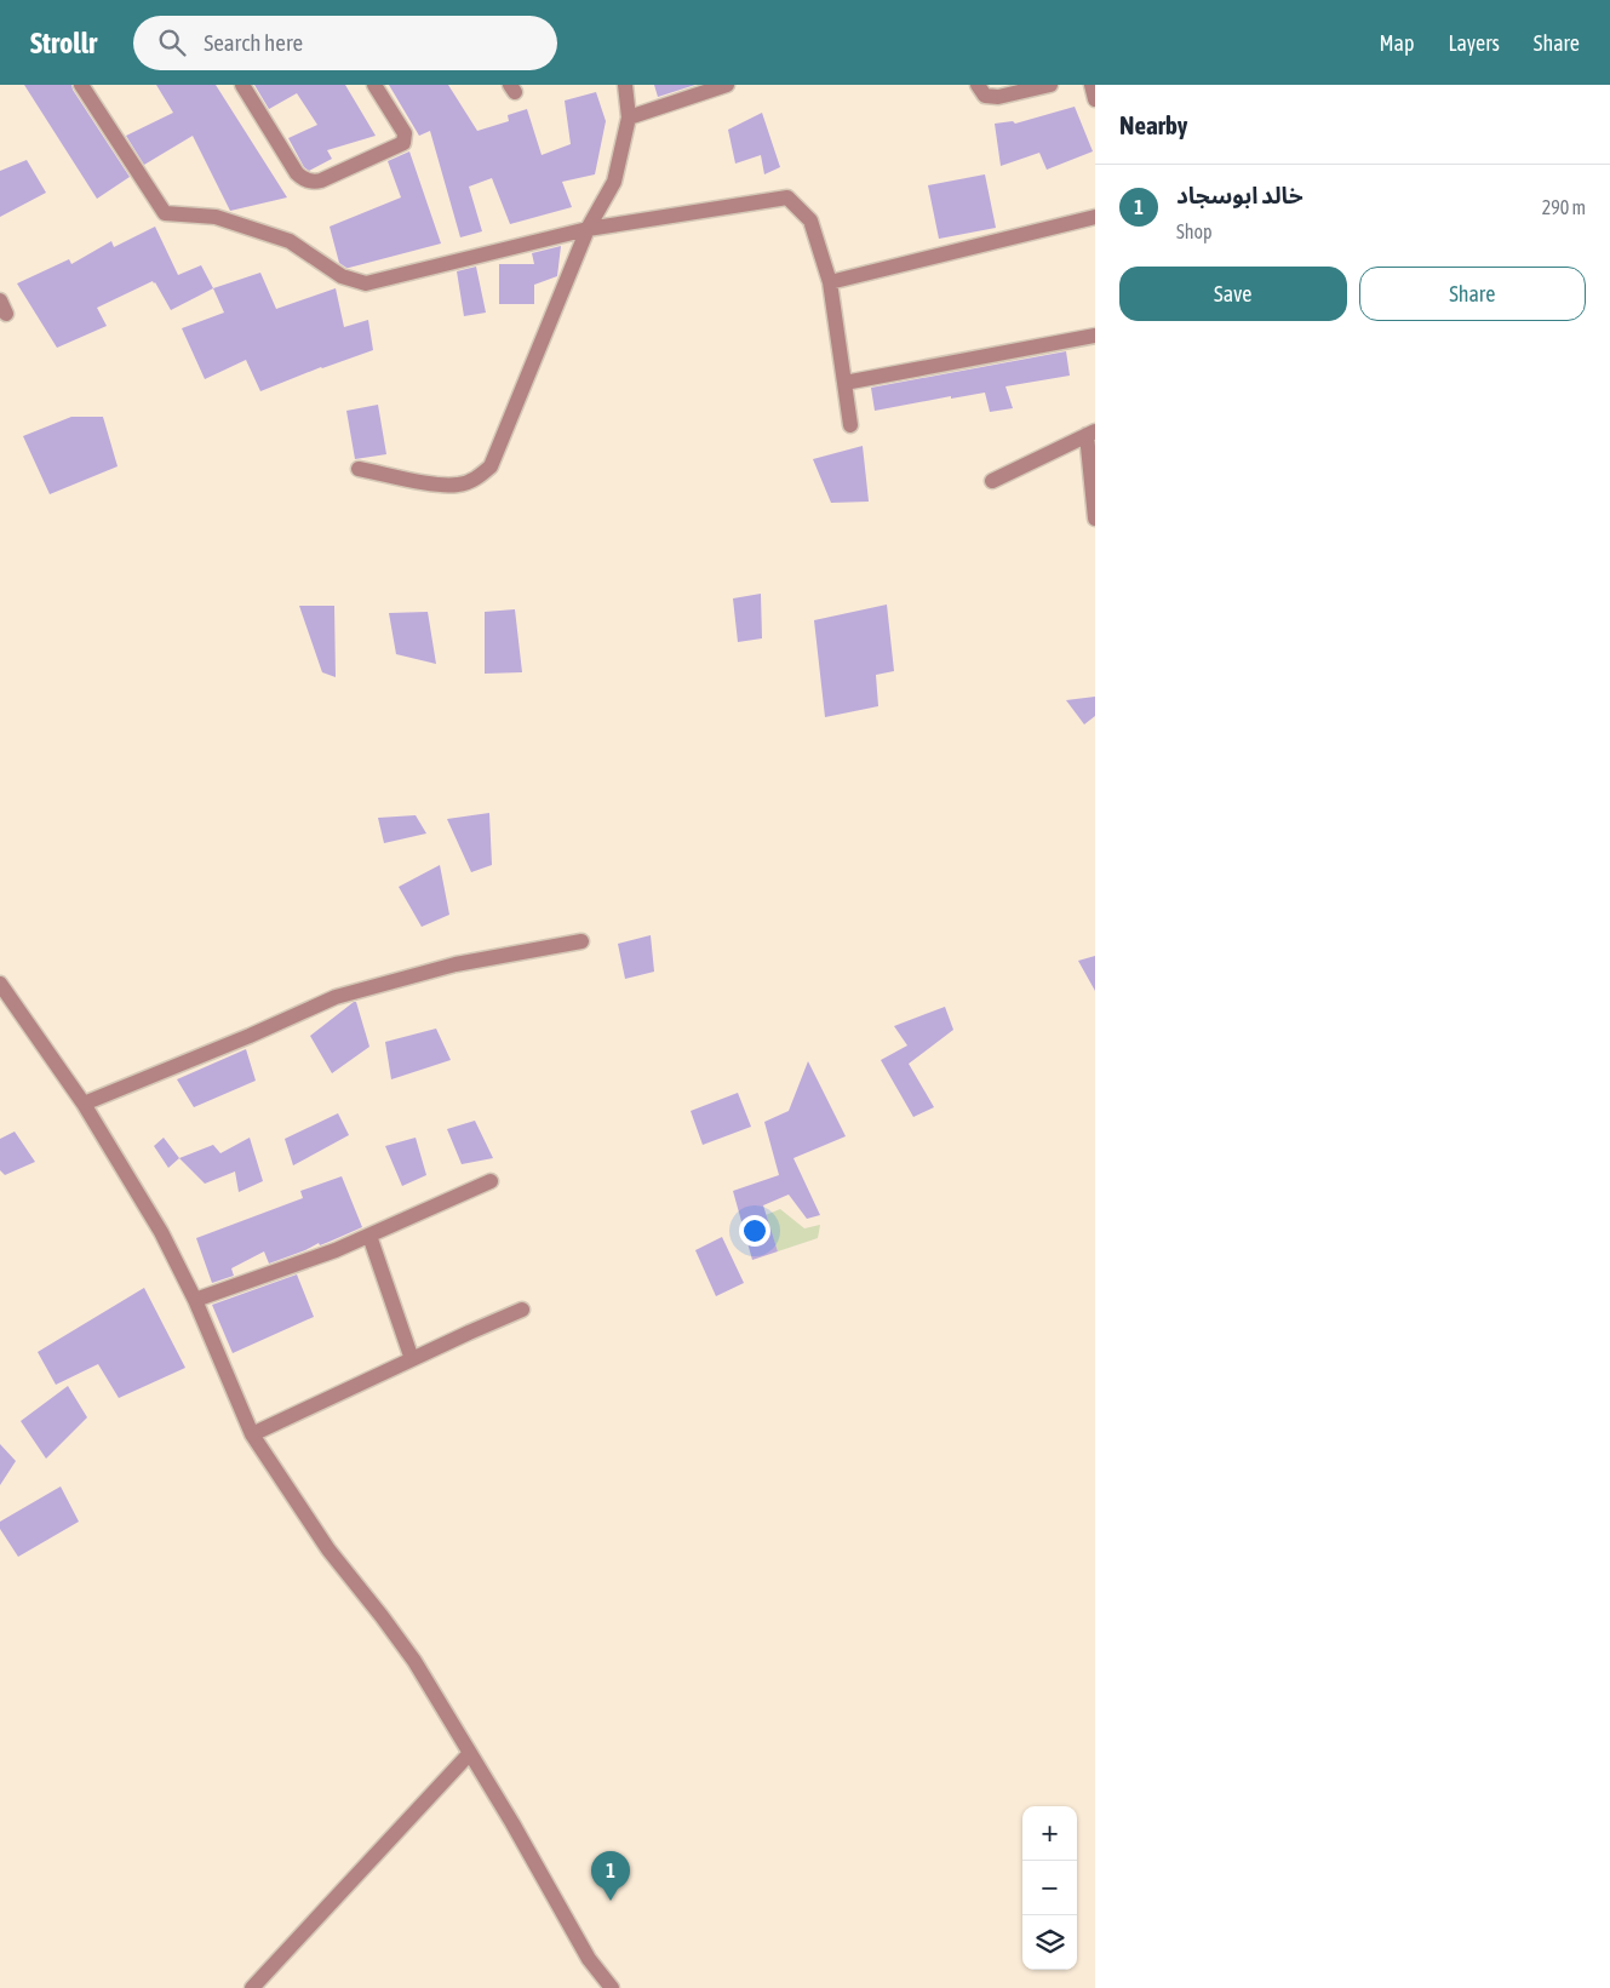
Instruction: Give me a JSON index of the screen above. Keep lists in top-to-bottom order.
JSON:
{
  "page": {
    "header": "Strollr",
    "search": "Search here",
    "nav": ["Map", "Layers", "Share"],
    "heading": "Nearby",
    "list": [
      {
        "mark": "1",
        "name": "خالد ابوسجاد",
        "note": "Shop",
        "value": "290 m"
      }
    ],
    "buttons": ["Save", "Share"],
    "map_buttons": ["+", "−"],
    "pins": "1"
  }
}
